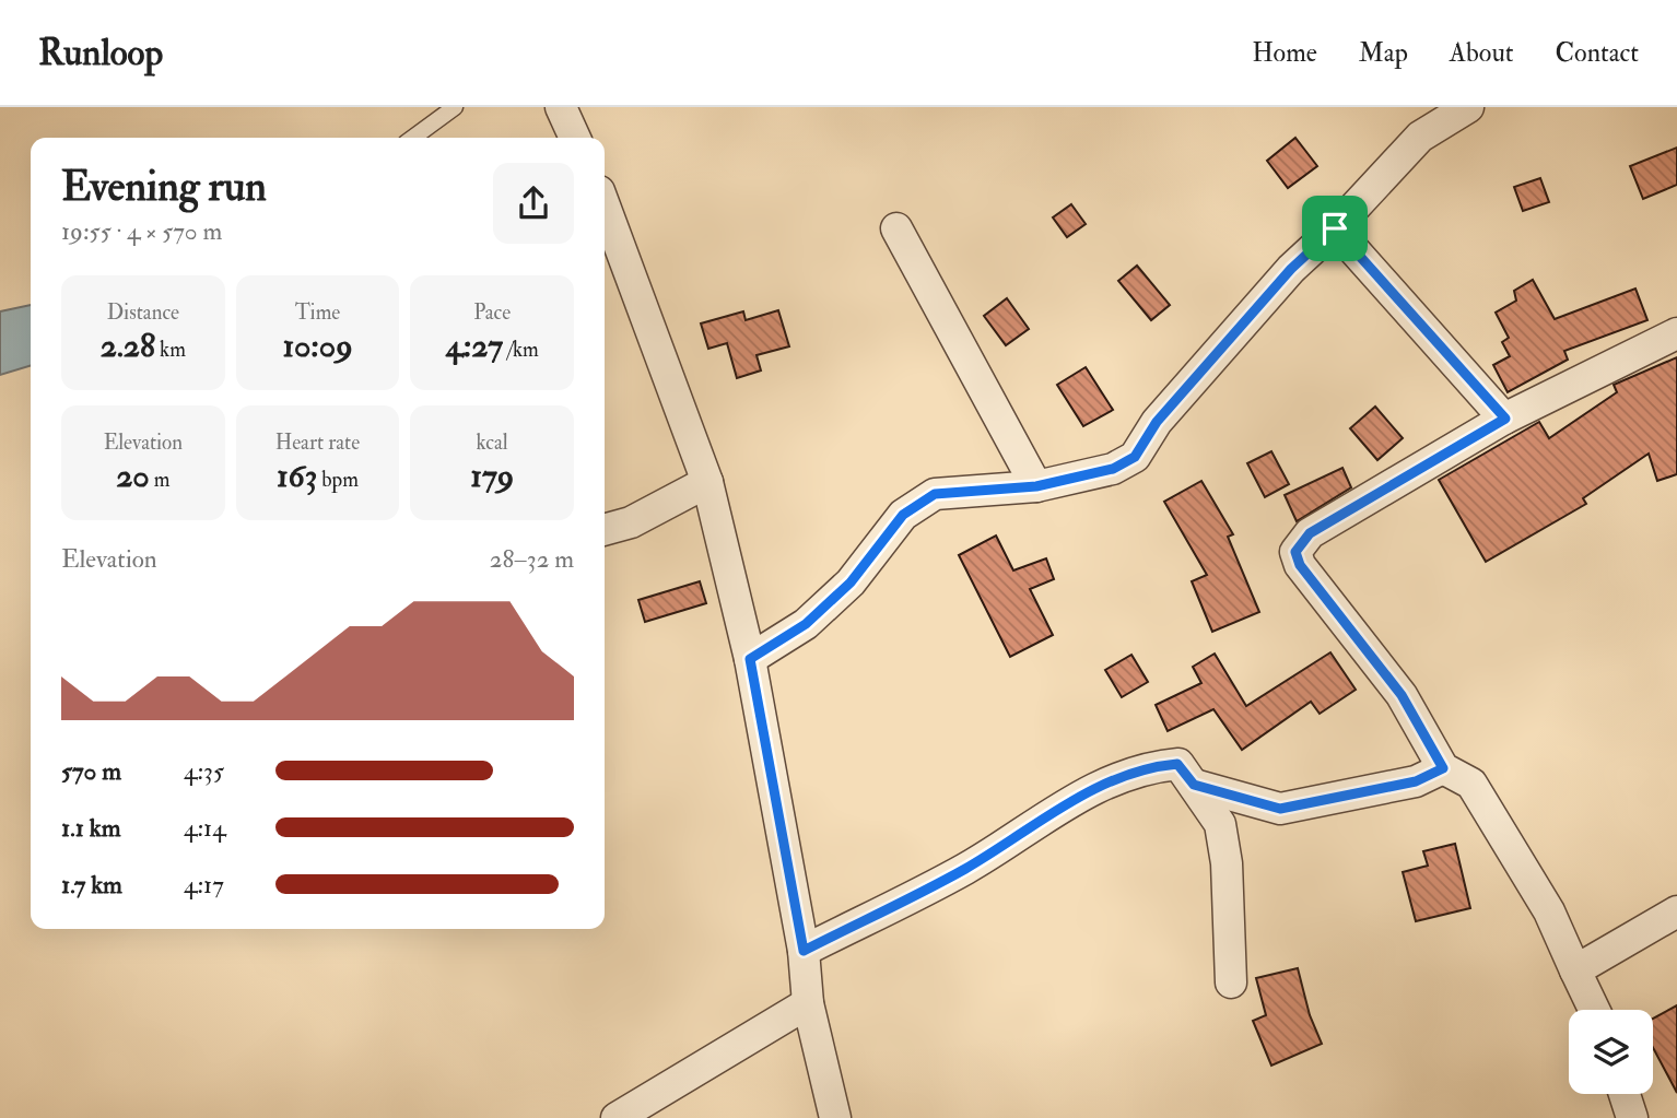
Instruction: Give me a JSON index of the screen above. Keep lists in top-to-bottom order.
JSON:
{
  "page": {
    "header": "Runloop",
    "nav": [
      "Home",
      "Map",
      "About",
      "Contact"
    ],
    "heading": ["Evening run", "19:55 · 4 × 570 m"],
    "stats": [
      ["Distance", "2.28 km"],
      ["Time", "10:09"],
      ["Pace", "4:27 /km"],
      ["Elevation", "20 m"],
      ["Heart rate", "163 bpm"],
      ["kcal", "179"]
    ],
    "chart": ["Elevation", "28–32 m"],
    "list": [
      {
        "name": "570 m",
        "note": "4:35"
      },
      {
        "name": "1.1 km",
        "note": "4:14"
      },
      {
        "name": "1.7 km",
        "note": "4:17"
      }
    ]
  }
}
